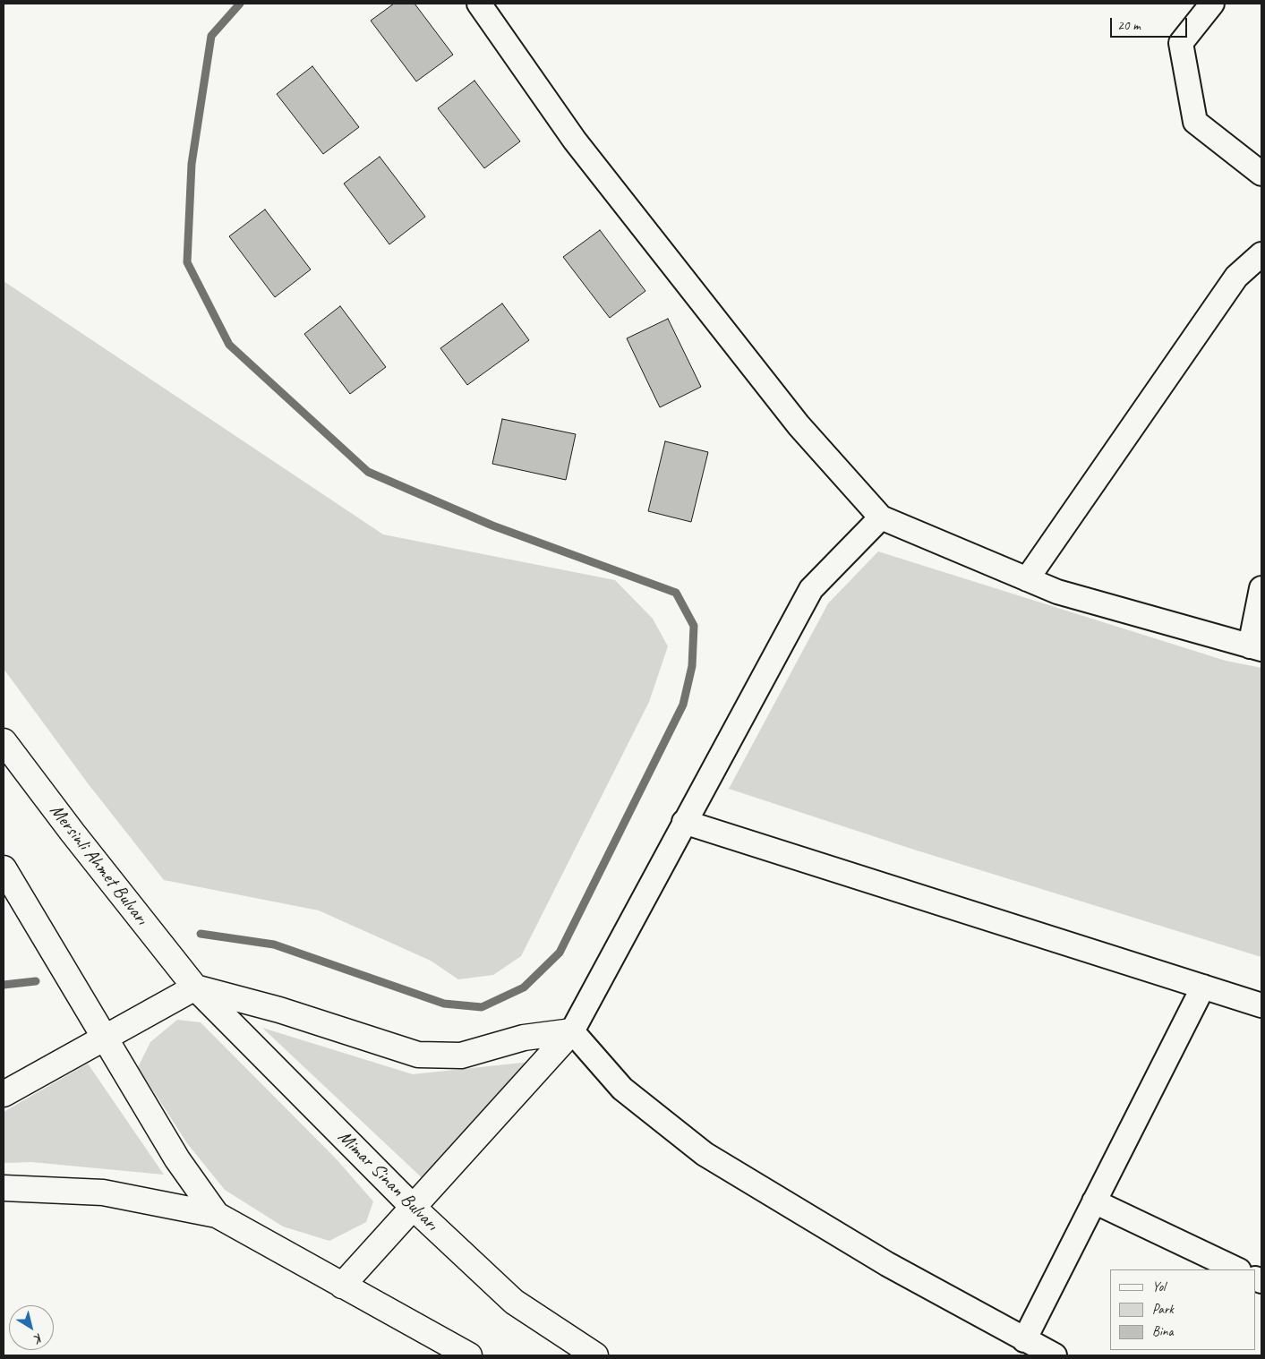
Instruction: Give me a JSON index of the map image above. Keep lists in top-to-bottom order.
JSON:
{
  "streets": {
    "main road": ["Mersinli Ahmet Bulvarı", "Mimar Sinan Bulvarı"]
  },
  "crossings": [
    ["Mersinli Ahmet Bulvarı", "Mimar Sinan Bulvarı"]
  ],
  "legend": ["Yol", "Park", "Bina"],
  "scale_bar": "20 m",
  "north": "bottom right"
}
